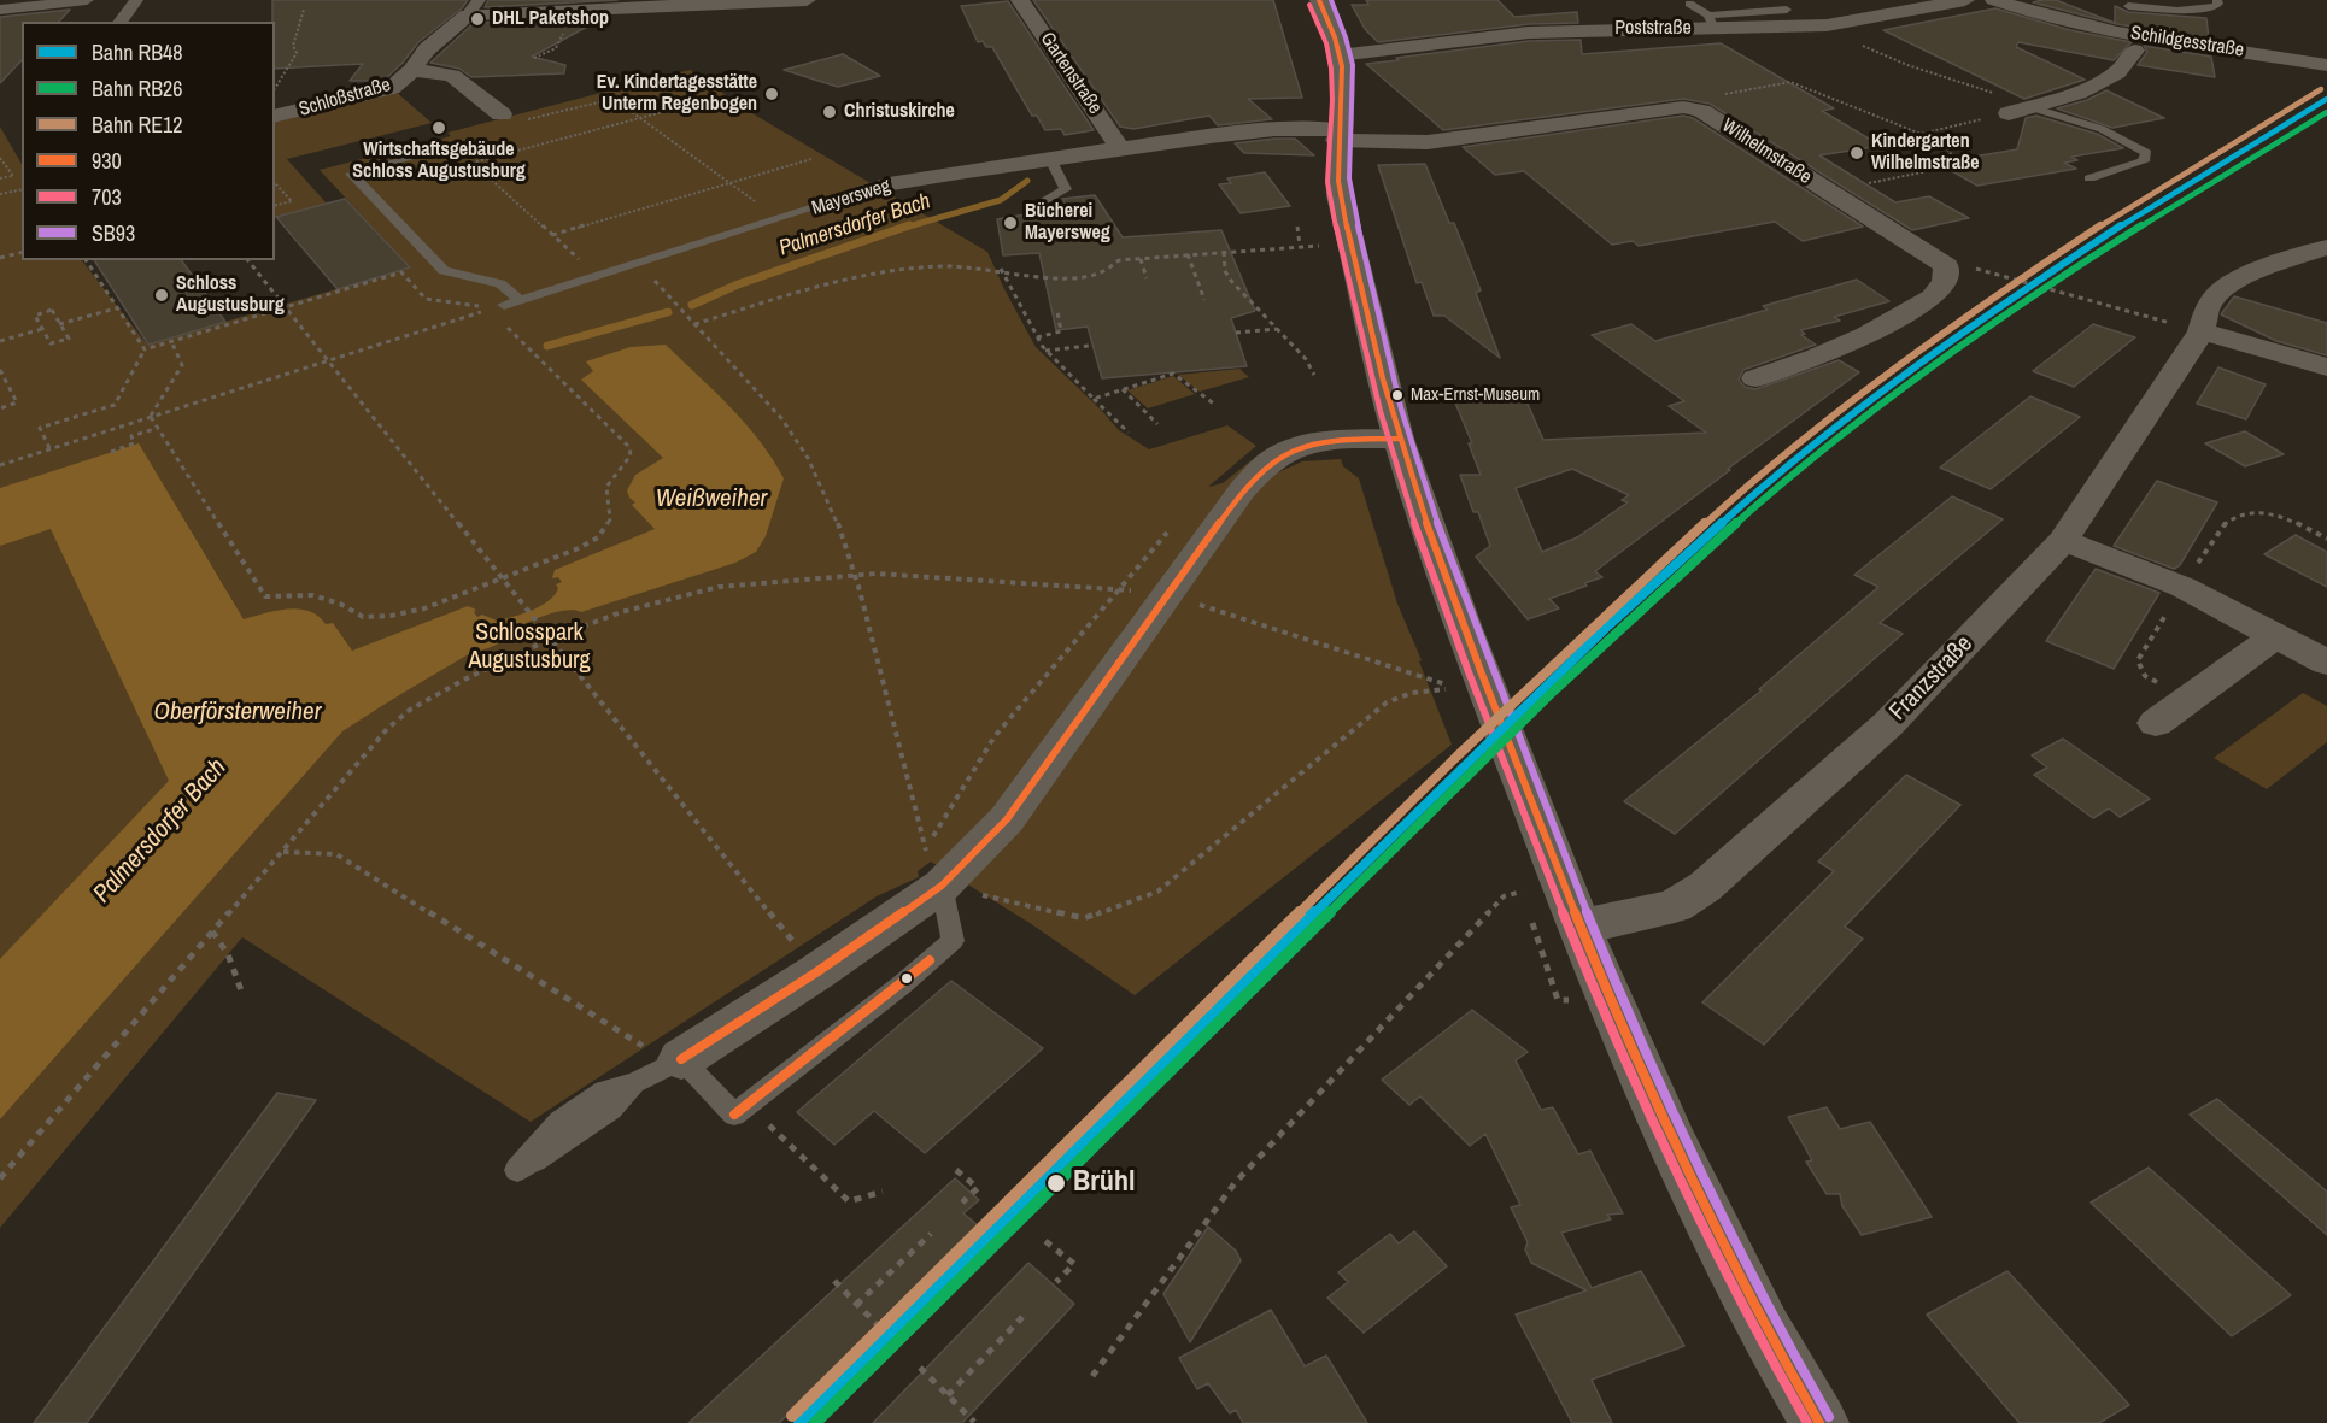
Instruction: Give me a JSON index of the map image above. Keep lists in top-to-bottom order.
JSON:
{
  "streets": {
    "street": [
      "Poststraße",
      "Schildgesstraße",
      "Gartenstraße",
      "Schloßstraße",
      "Wilhelmstraße",
      "Mayersweg",
      "Franzstraße"
    ]
  },
  "crossings": [
    ["Gartenstraße", "Mayersweg"],
    ["Wilhelmstraße", "Mayersweg"]
  ],
  "water": ["Palmersdorfer Bach", "Weißweiher", "Oberförsterweiher"],
  "parks": ["Schlosspark Augustusburg"],
  "places": [
    "DHL Paketshop",
    "Ev. Kindertagesstätte Unterm Regenbogen",
    "Christuskirche",
    "Wirtschaftsgebäude Schloss Augustusburg",
    "Kindergarten Wilhelmstraße",
    "Bücherei Mayersweg",
    "Schloss Augustusburg",
    "Max-Ernst-Museum",
    "Brühl"
  ],
  "lines": [
    "transit line 930",
    "transit line SB93",
    "transit line 703",
    "rail line RE12",
    "rail line RB48",
    "rail line RB26"
  ],
  "legend": [
    "Bahn RB48",
    "Bahn RB26",
    "Bahn RE12",
    "930",
    "703",
    "SB93"
  ]
}
